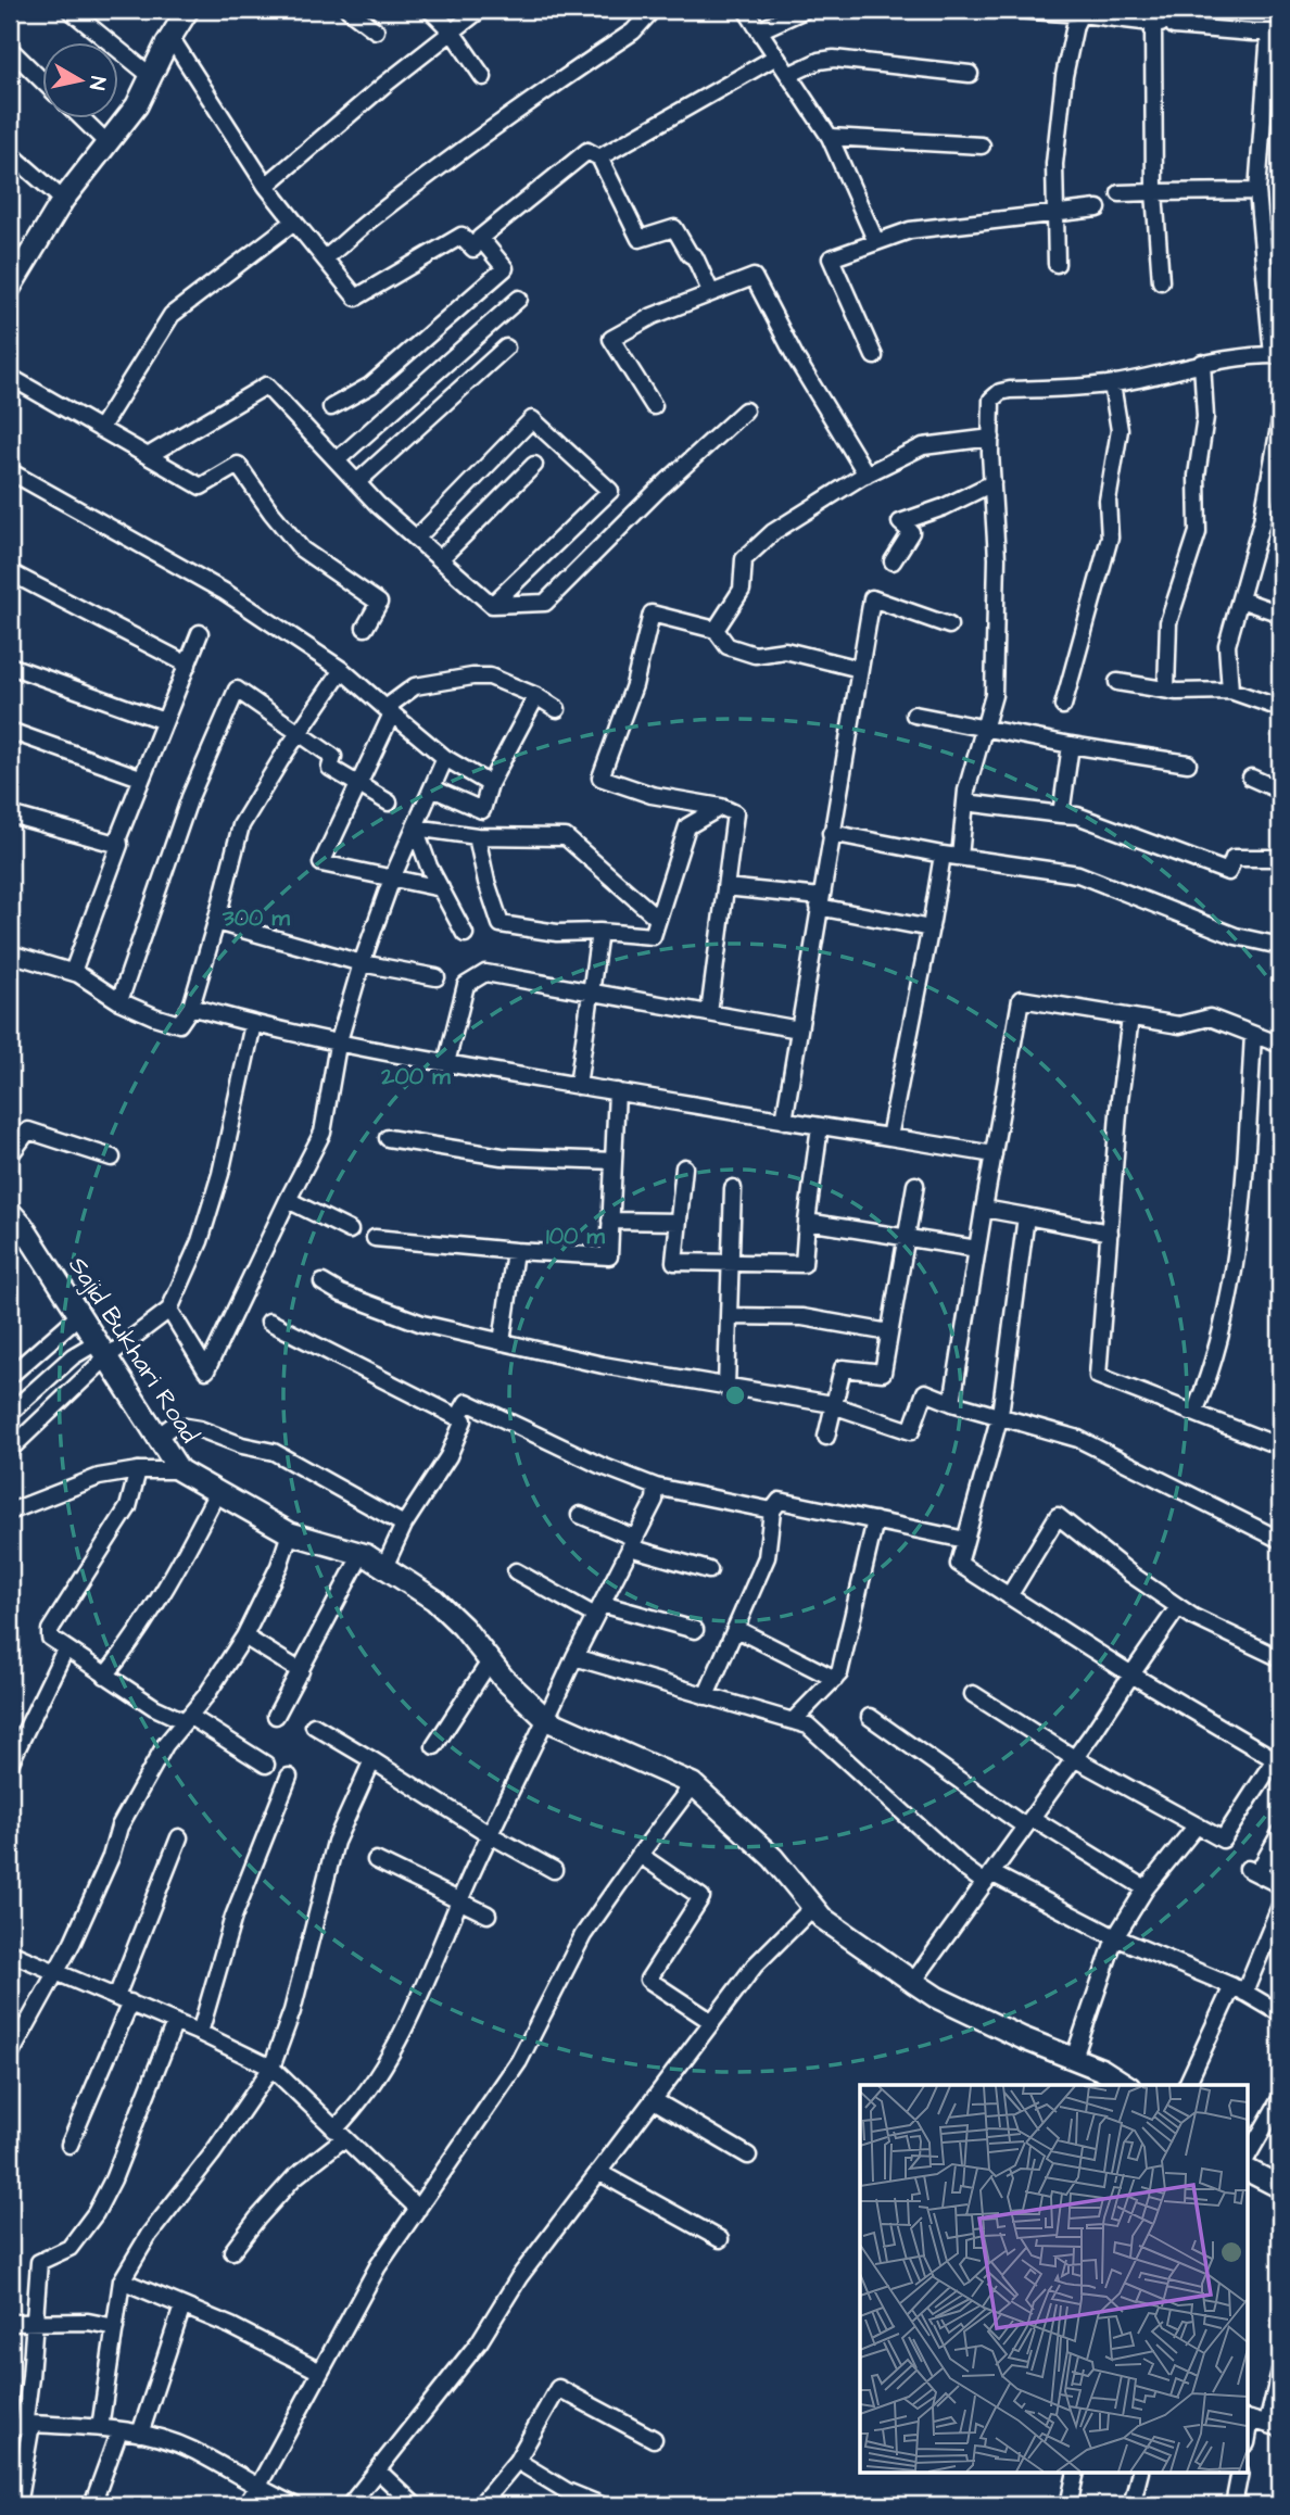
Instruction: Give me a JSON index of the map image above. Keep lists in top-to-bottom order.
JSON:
{
  "streets": {
    "street": ["Sajid Bukhari Road"]
  },
  "north": "right",
  "rings": ["300 m", "200 m", "100 m"]
}
